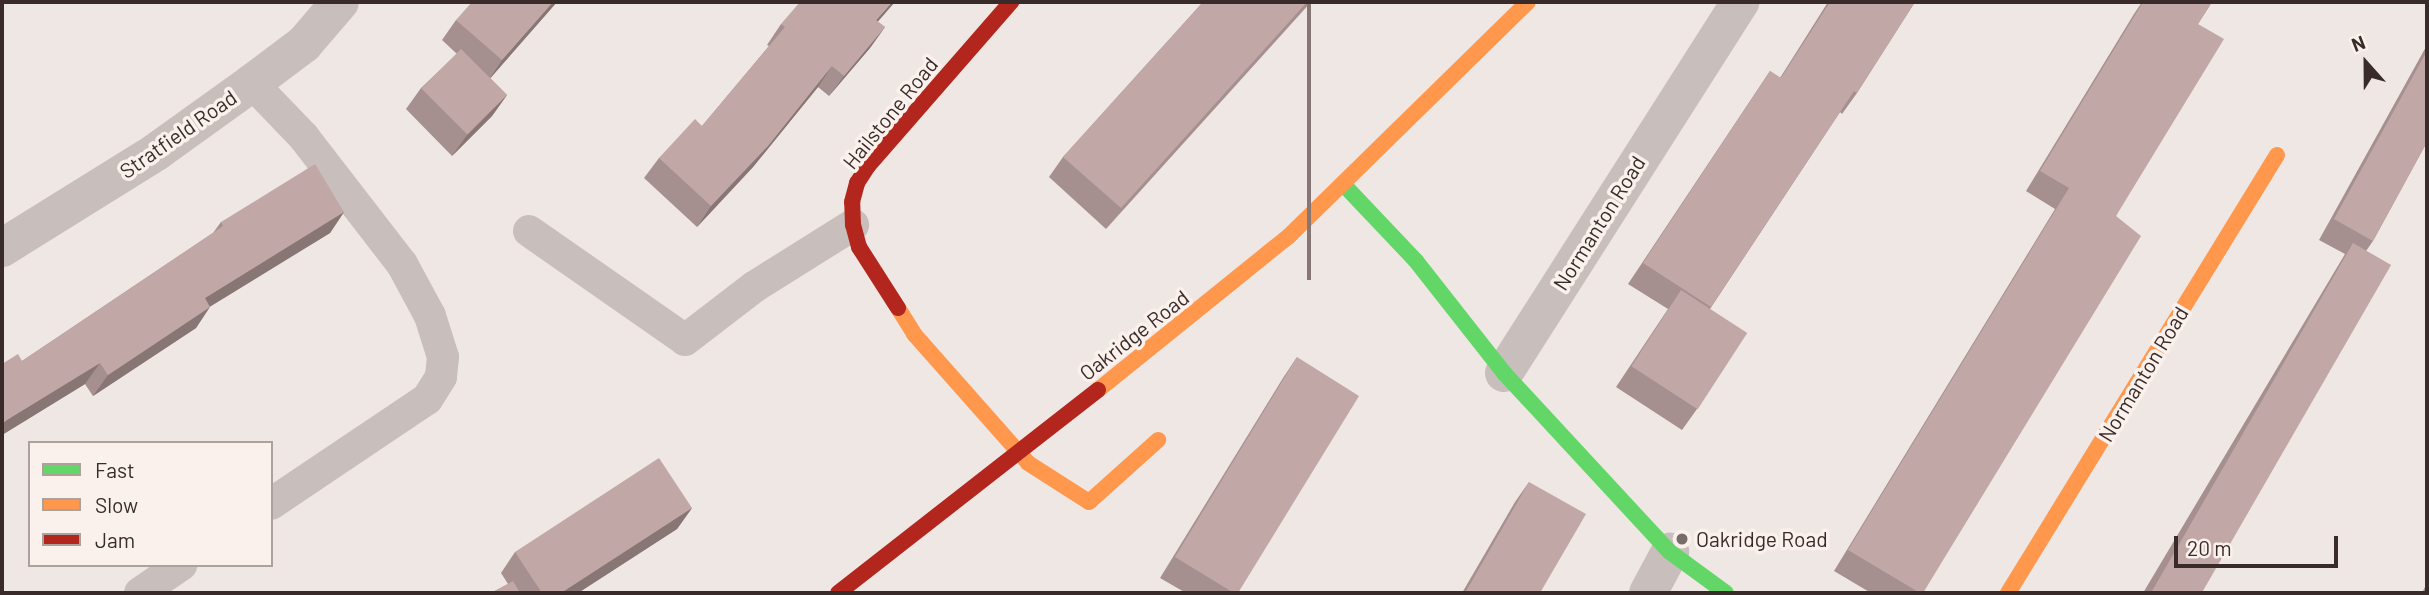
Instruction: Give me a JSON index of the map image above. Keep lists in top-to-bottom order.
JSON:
{
  "streets": {
    "street": [
      "Hailstone Road",
      "Stratfield Road",
      "Normanton Road",
      "Oakridge Road"
    ]
  },
  "crossings": [
    ["Hailstone Road", "Oakridge Road"]
  ],
  "places": ["Oakridge Road"],
  "legend": ["Fast", "Slow", "Jam"],
  "scale_bar": "20 m",
  "north": "top"
}
